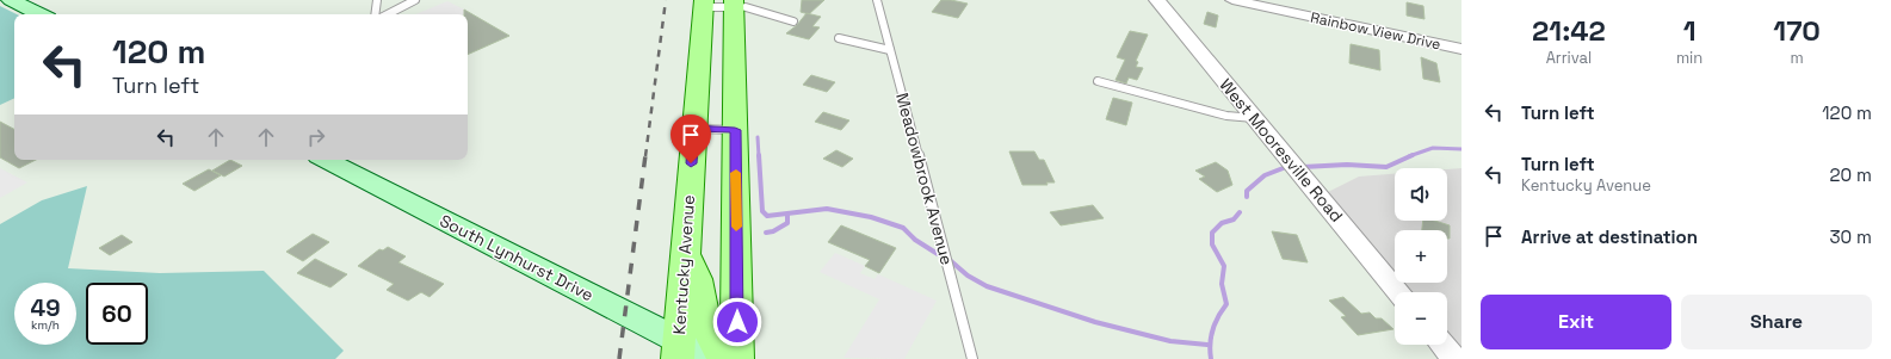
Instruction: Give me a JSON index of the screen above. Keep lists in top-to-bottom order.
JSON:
{
  "streets": {
    "main road": ["South Lynhurst Drive", "Kentucky Avenue"],
    "street": ["Rainbow View Drive", "West Mooresville Road"],
    "lane": ["Meadowbrook Avenue"]
  },
  "crossings": [
    ["South Lynhurst Drive", "Kentucky Avenue"]
  ],
  "page": {
    "eta": [
      "21:42",
      "Arrival",
      "1",
      "min",
      "170",
      "m"
    ],
    "turn": ["120 m", "Turn left"],
    "list": [
      {
        "name": "Turn left",
        "value": "120 m"
      },
      {
        "name": "Turn left",
        "note": "Kentucky Avenue",
        "value": "20 m"
      },
      {
        "name": "Arrive at destination",
        "value": "30 m"
      }
    ],
    "map_buttons": ["+", "−"],
    "speed": "49 km/h",
    "limit": "60",
    "buttons": ["Exit", "Share"]
  }
}
